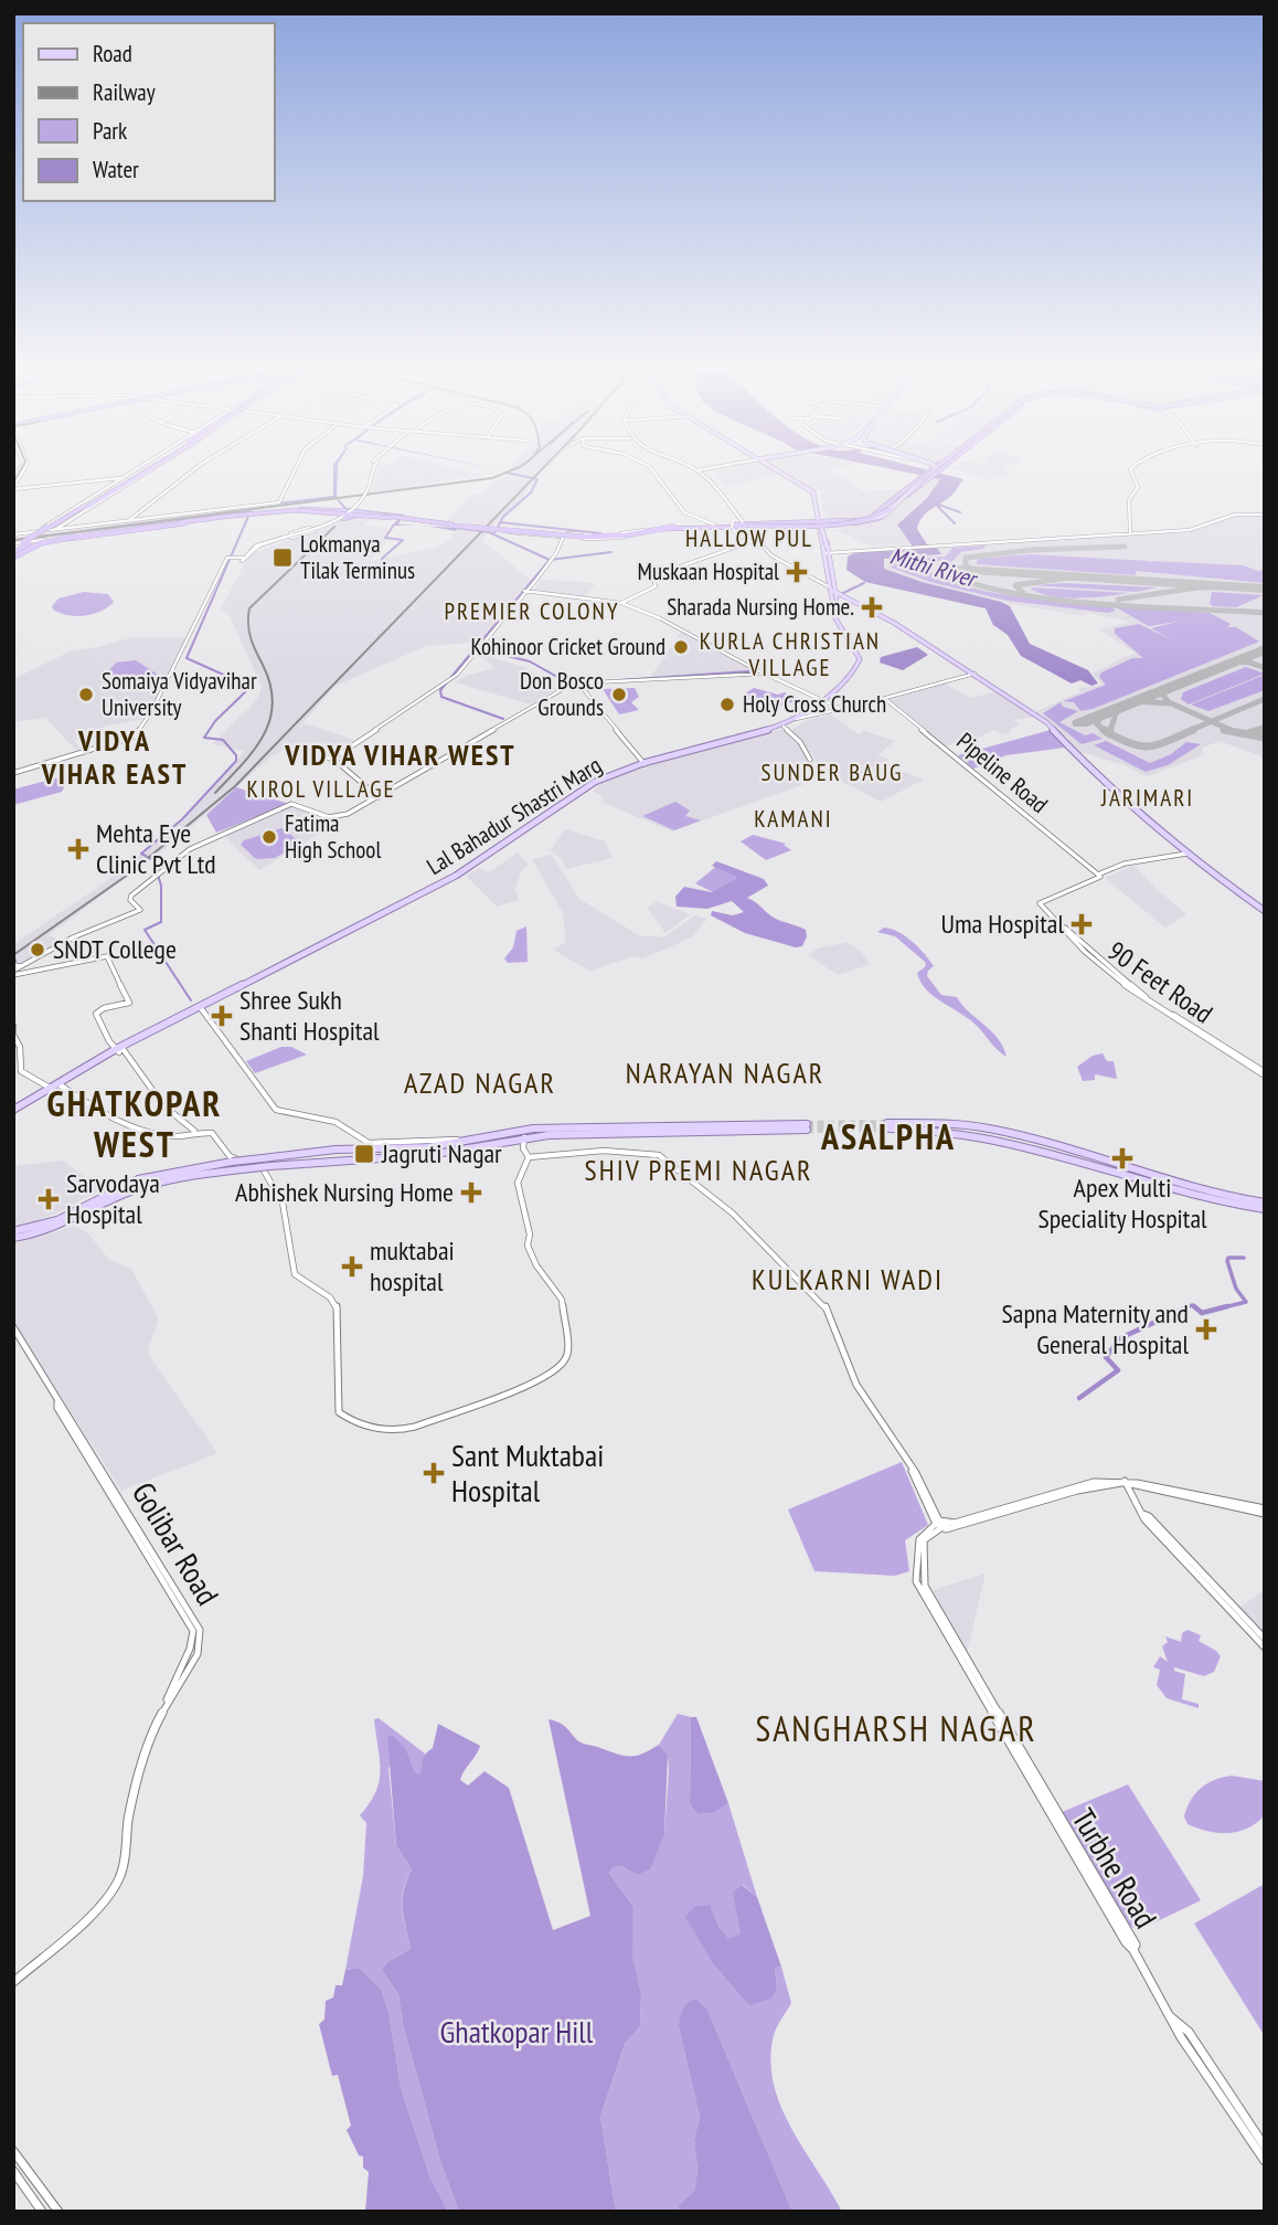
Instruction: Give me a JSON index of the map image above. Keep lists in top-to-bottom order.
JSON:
{
  "streets": {
    "main road": ["Lal Bahadur Shastri Marg"],
    "street": [
      "Pipeline Road",
      "90 Feet Road",
      "Golibar Road",
      "Turbhe Road"
    ]
  },
  "crossings": [
    ["Pipeline Road", "90 Feet Road"]
  ],
  "districts": [
    "HALLOW PUL",
    "PREMIER COLONY",
    "KURLA CHRISTIAN VILLAGE",
    "VIDYA VIHAR EAST",
    "VIDYA VIHAR WEST",
    "SUNDER BAUG",
    "KIROL VILLAGE",
    "JARIMARI",
    "KAMANI",
    "NARAYAN NAGAR",
    "AZAD NAGAR",
    "GHATKOPAR WEST",
    "ASALPHA",
    "SHIV PREMI NAGAR",
    "KULKARNI WADI",
    "SANGHARSH NAGAR"
  ],
  "water": ["Mithi River"],
  "parks": ["Ghatkopar Hill"],
  "places": {
    "transit": ["Lokmanya Tilak Terminus", "Jagruti Nagar"],
    "health": [
      "Muskaan Hospital",
      "Sharada Nursing Home.",
      "Mehta Eye Clinic Pvt Ltd",
      "Uma Hospital",
      "Shree Sukh Shanti Hospital",
      "Apex Multi Speciality Hospital",
      "Abhishek Nursing Home",
      "Sarvodaya Hospital",
      "muktabai hospital",
      "Sapna Maternity and General Hospital",
      "Sant Muktabai Hospital"
    ],
    "other": [
      "Kohinoor Cricket Ground",
      "Somaiya Vidyavihar University",
      "Don Bosco Grounds",
      "Holy Cross Church",
      "Fatima High School",
      "SNDT College"
    ]
  },
  "legend": [
    "Road",
    "Railway",
    "Park",
    "Water"
  ]
}
